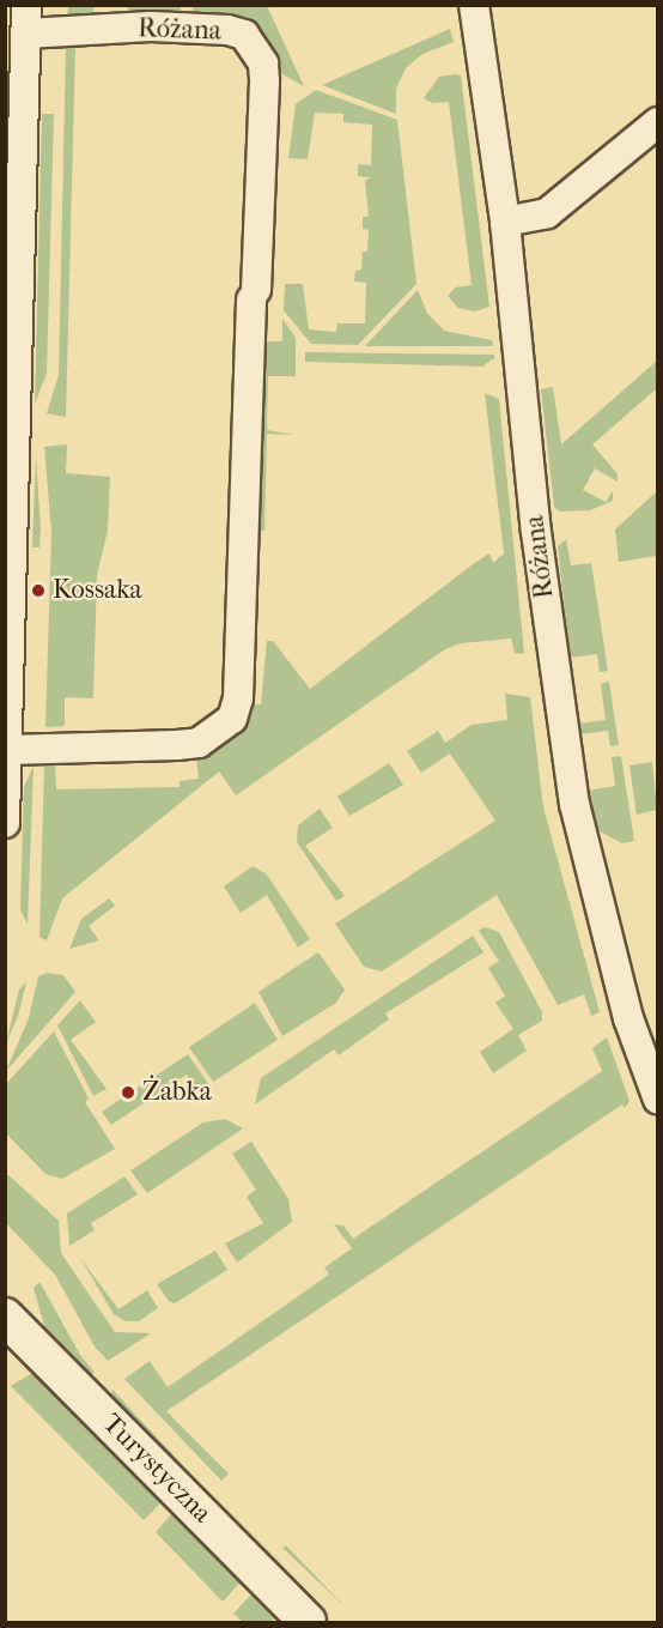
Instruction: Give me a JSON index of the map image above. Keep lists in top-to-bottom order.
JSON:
{
  "streets": {
    "street": ["Różana", "Turystyczna"]
  },
  "places": ["Kossaka", "Żabka"]
}
